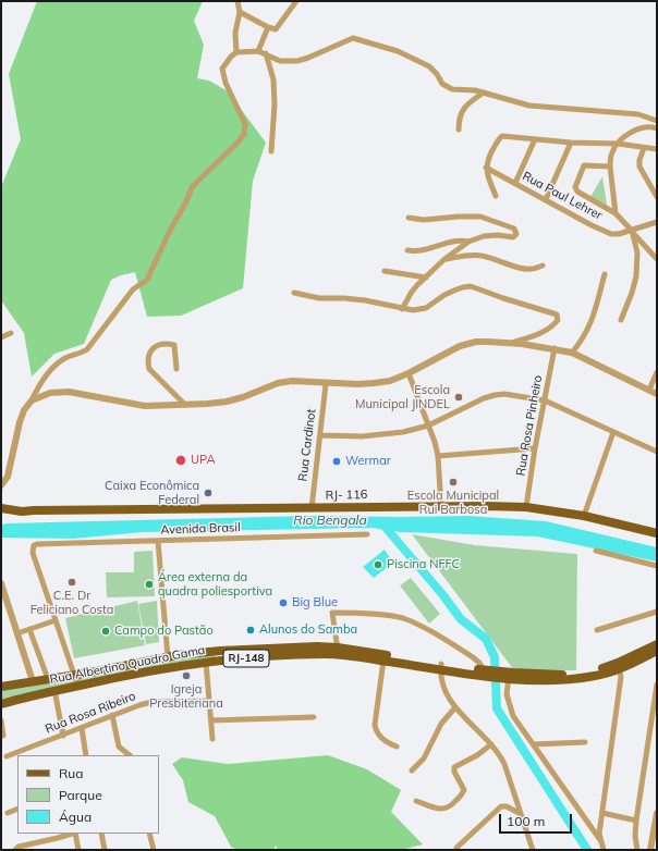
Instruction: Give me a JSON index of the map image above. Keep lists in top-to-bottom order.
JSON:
{
  "streets": {
    "main road": ["RJ- 116", "RJ-148", "Rua Albertino Quadro Gama"],
    "street": [
      "Rua Paul Lehrer",
      "Rua Rosa Pinheiro",
      "Rua Cardinot",
      "Avenida Brasil",
      "Rua Rosa Ribeiro"
    ]
  },
  "crossings": [
    ["Rua Rosa Pinheiro", "RJ- 116"],
    ["Rua Cardinot", "RJ- 116"]
  ],
  "water": ["Rio Bengala"],
  "places": [
    "Escola Municipal JINDEL",
    "UPA",
    "Wermar",
    "Escola Municipal Rui Barbosa",
    "Caixa Econômica Federal",
    "Piscina NFFC",
    "C.E. Dr Feliciano Costa",
    "Área externa da quadra poliesportiva",
    "Big Blue",
    "Alunos do Samba",
    "Campo do Pastão",
    "Igreja Presbiteriana"
  ],
  "legend": ["Rua", "Parque", "Água"],
  "scale_bar": "100 m"
}
